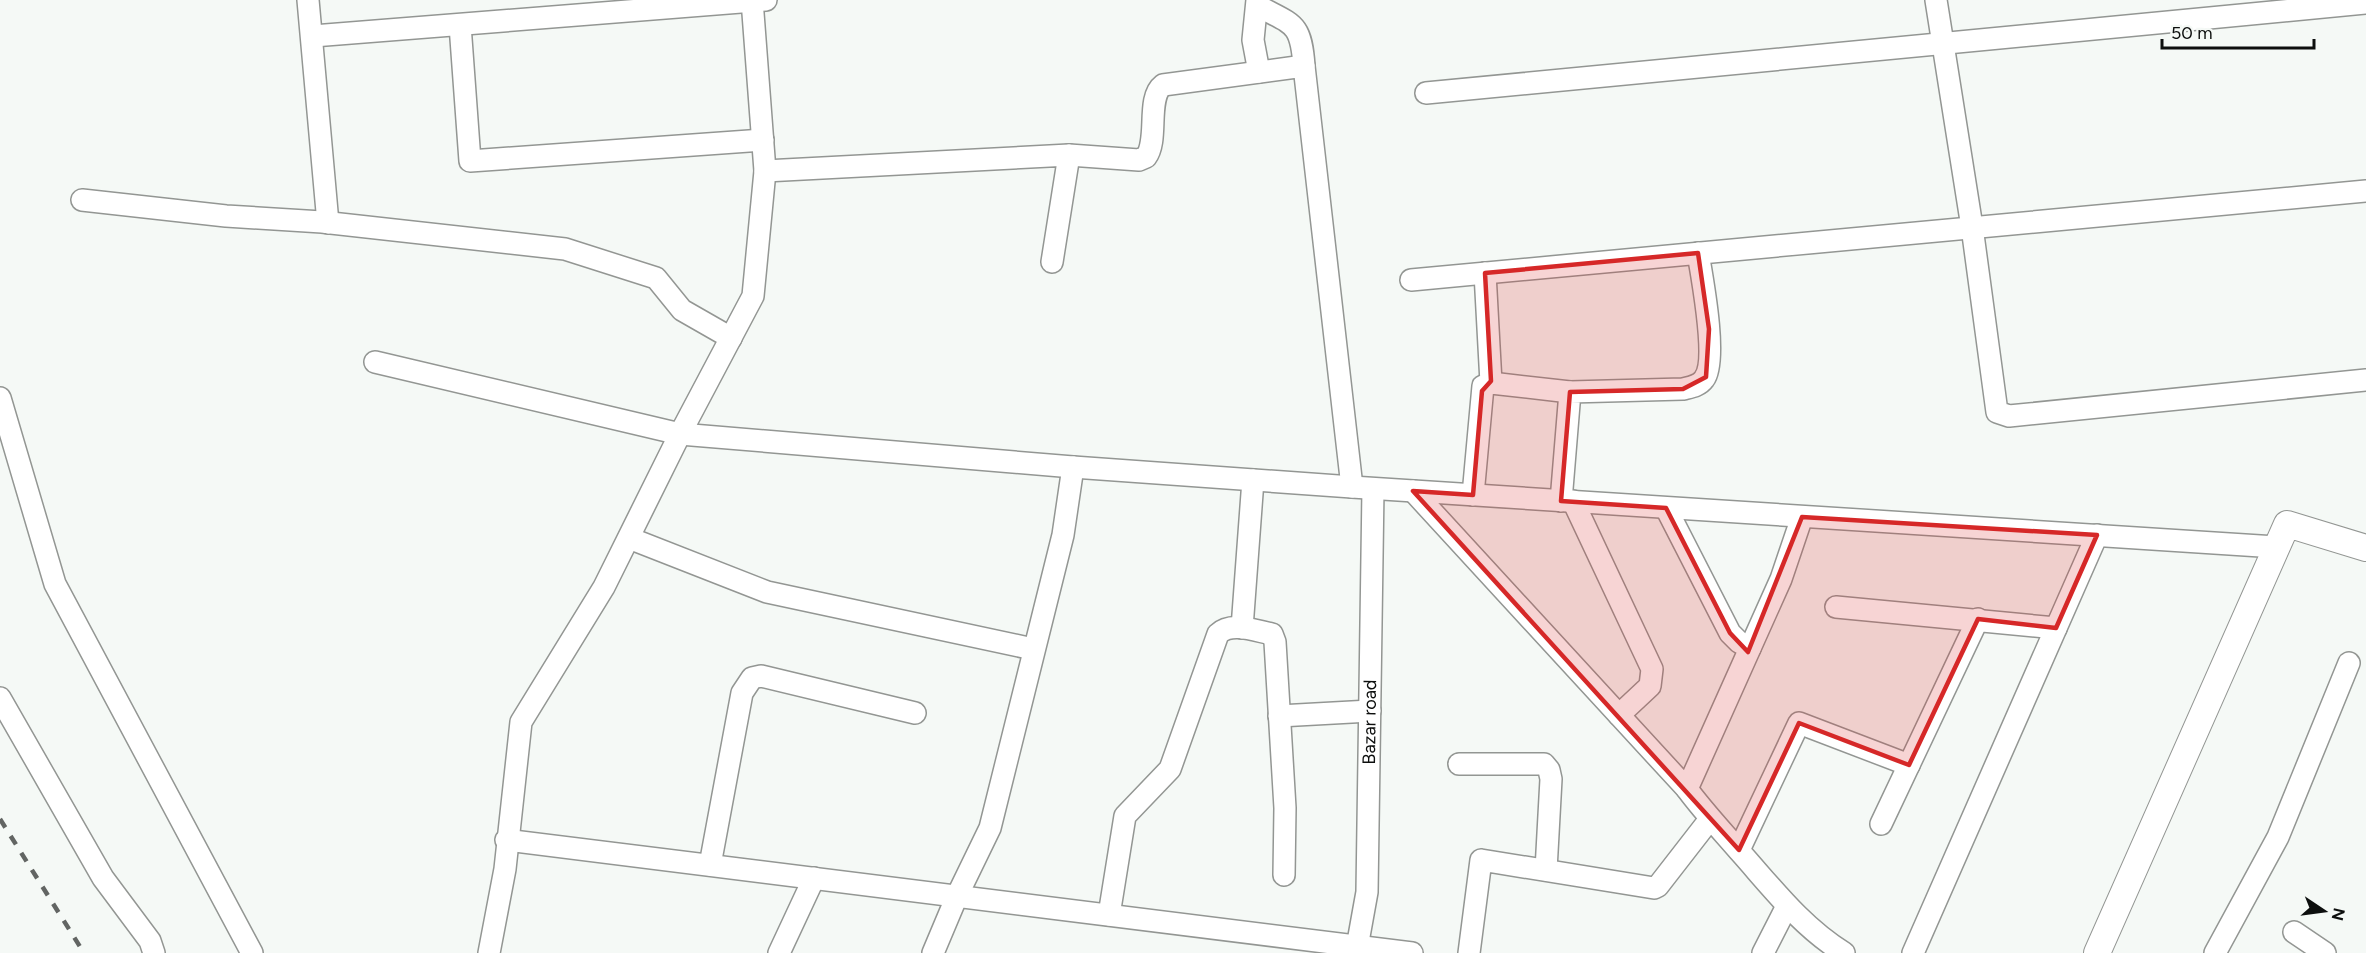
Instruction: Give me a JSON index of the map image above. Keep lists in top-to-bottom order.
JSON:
{
  "streets": {
    "street": ["Bazar road"]
  },
  "scale_bar": "50 m",
  "north": "right"
}
